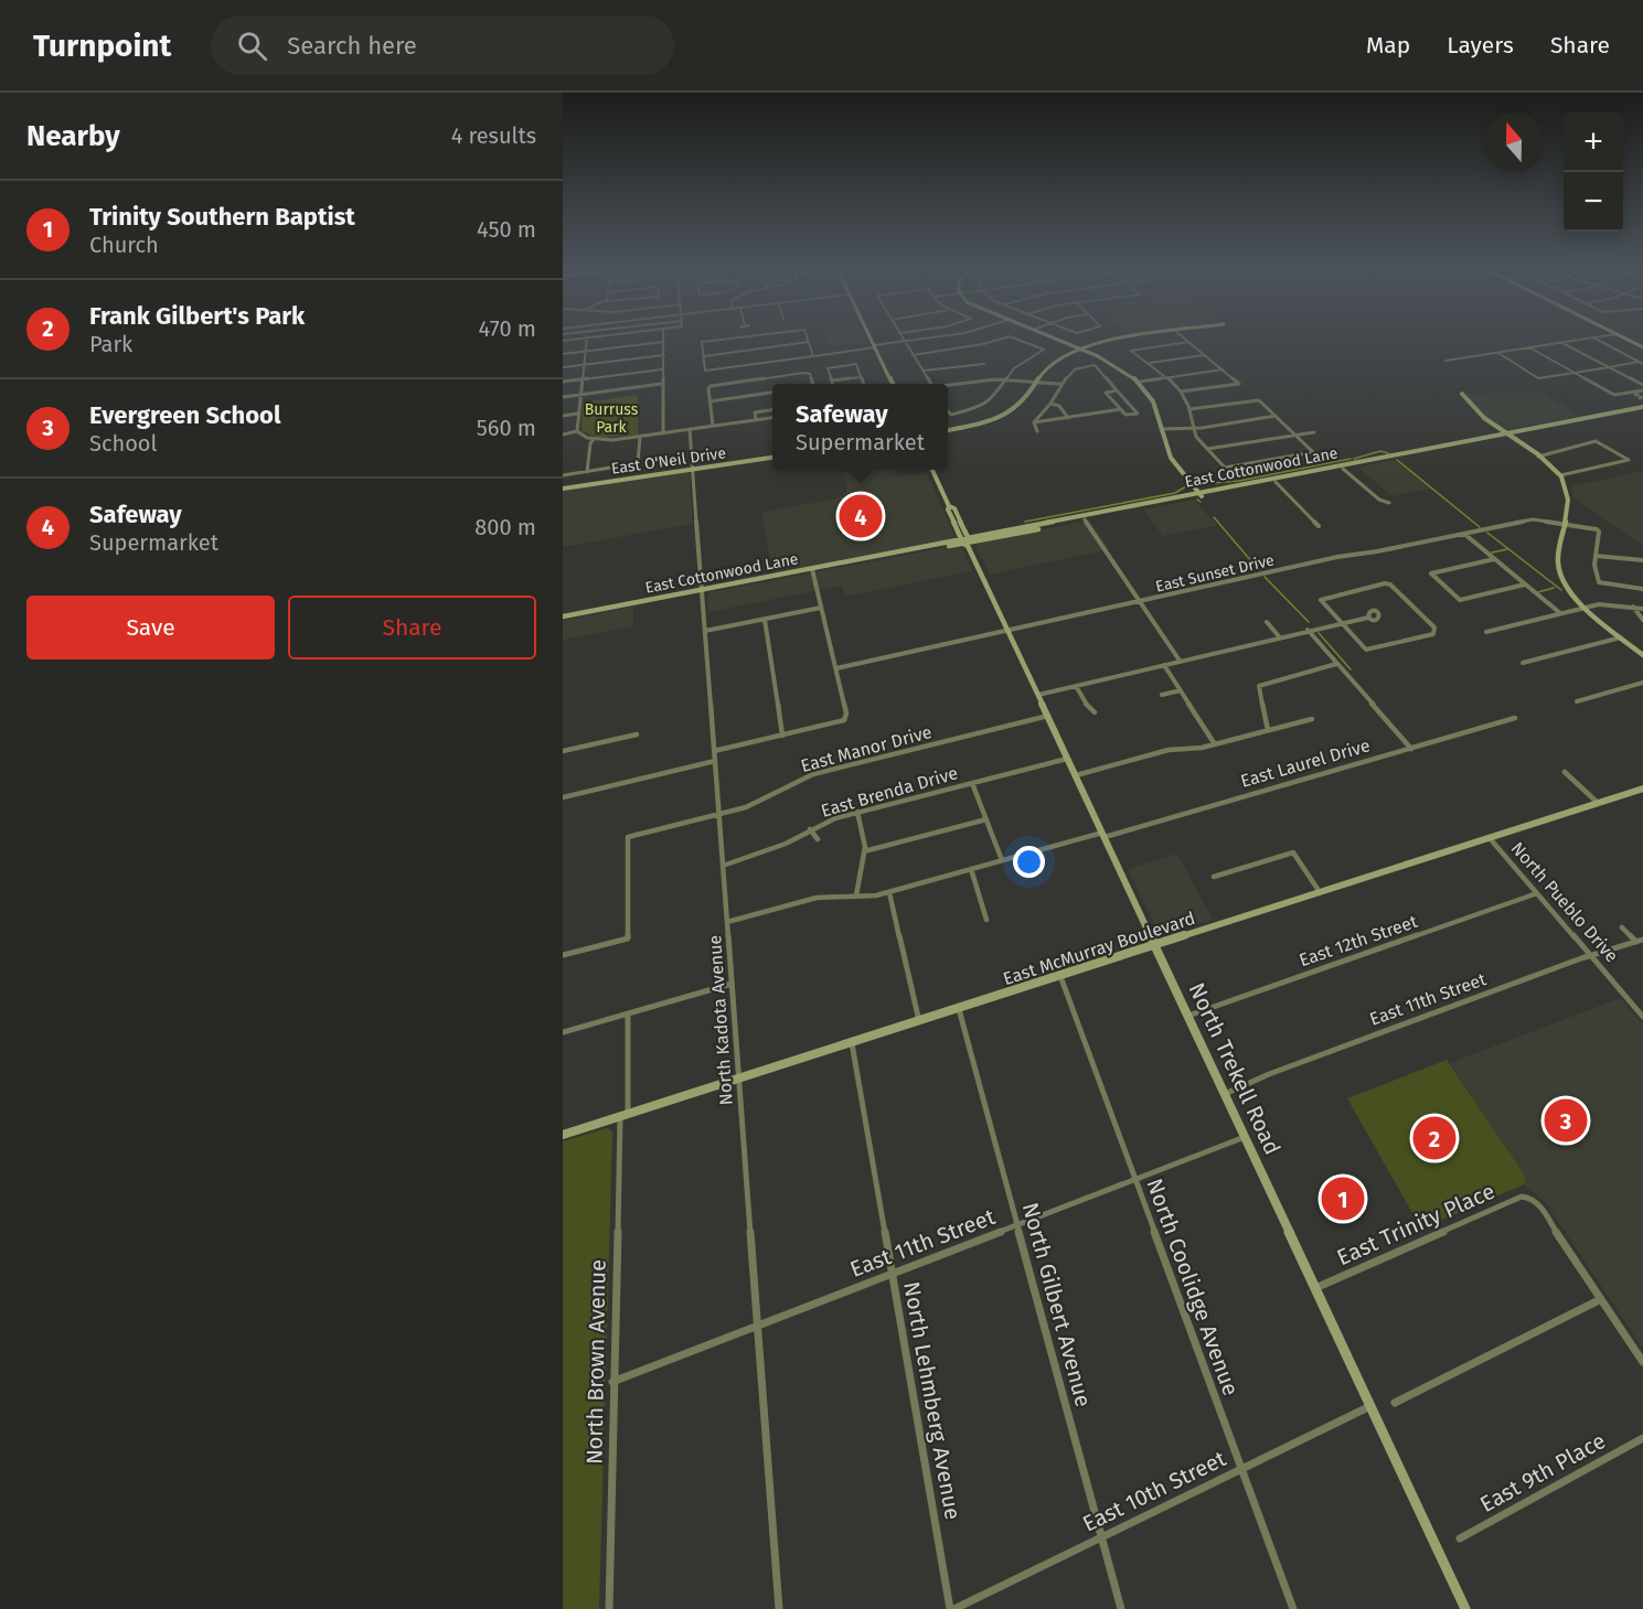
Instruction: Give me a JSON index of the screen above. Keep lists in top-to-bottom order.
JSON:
{
  "streets": {
    "street": [
      "East O'Neil Drive",
      "East Cottonwood Lane",
      "East Sunset Drive",
      "East Manor Drive",
      "East Laurel Drive",
      "East Brenda Drive",
      "North Pueblo Drive",
      "East 12th Street",
      "East McMurray Boulevard",
      "East 11th Street",
      "North Kadota Avenue",
      "North Trekell Road",
      "East Trinity Place",
      "North Coolidge Avenue",
      "North Gilbert Avenue",
      "North Brown Avenue",
      "North Lehmberg Avenue",
      "East 9th Place",
      "East 10th Street"
    ]
  },
  "crossings": [
    ["East O'Neil Drive", "North Kadota Avenue"],
    ["East Cottonwood Lane", "North Kadota Avenue"],
    ["East Cottonwood Lane", "North Trekell Road"],
    ["East Sunset Drive", "North Trekell Road"],
    ["East Manor Drive", "North Kadota Avenue"],
    ["East Manor Drive", "North Trekell Road"],
    ["East Laurel Drive", "North Kadota Avenue"],
    ["East Laurel Drive", "North Trekell Road"],
    ["East Brenda Drive", "North Kadota Avenue"],
    ["East Brenda Drive", "North Trekell Road"],
    ["North Pueblo Drive", "East 12th Street"],
    ["North Pueblo Drive", "East McMurray Boulevard"],
    ["North Pueblo Drive", "East 11th Street"],
    ["East 12th Street", "North Trekell Road"],
    ["East McMurray Boulevard", "North Kadota Avenue"],
    ["East McMurray Boulevard", "North Trekell Road"],
    ["East McMurray Boulevard", "North Coolidge Avenue"],
    ["East McMurray Boulevard", "North Gilbert Avenue"],
    ["East McMurray Boulevard", "North Brown Avenue"],
    ["East McMurray Boulevard", "North Lehmberg Avenue"],
    ["East 11th Street", "North Kadota Avenue"],
    ["East 11th Street", "North Trekell Road"],
    ["East 11th Street", "North Coolidge Avenue"],
    ["East 11th Street", "North Gilbert Avenue"],
    ["East 11th Street", "North Brown Avenue"],
    ["East 11th Street", "North Lehmberg Avenue"],
    ["North Trekell Road", "East Trinity Place"],
    ["North Trekell Road", "East 10th Street"],
    ["North Coolidge Avenue", "East 10th Street"],
    ["North Gilbert Avenue", "East 10th Street"],
    ["North Lehmberg Avenue", "East 10th Street"]
  ],
  "parks": ["Burruss Park"],
  "north": "top",
  "page": {
    "header": "Turnpoint",
    "search": "Search here",
    "nav": ["Map", "Layers", "Share"],
    "heading": ["Nearby", "4 results"],
    "map_buttons": ["+", "−"],
    "list": [
      {
        "mark": "1",
        "name": "Trinity Southern Baptist",
        "note": "Church",
        "value": "450 m"
      },
      {
        "mark": "2",
        "name": "Frank Gilbert's Park",
        "note": "Park",
        "value": "470 m"
      },
      {
        "mark": "3",
        "name": "Evergreen School",
        "note": "School",
        "value": "560 m"
      },
      {
        "mark": "4",
        "name": "Safeway",
        "note": "Supermarket",
        "value": "800 m"
      }
    ],
    "popup": ["Safeway", "Supermarket"],
    "pins": [
      "4",
      "3",
      "2",
      "1"
    ],
    "buttons": ["Save", "Share"]
  }
}
